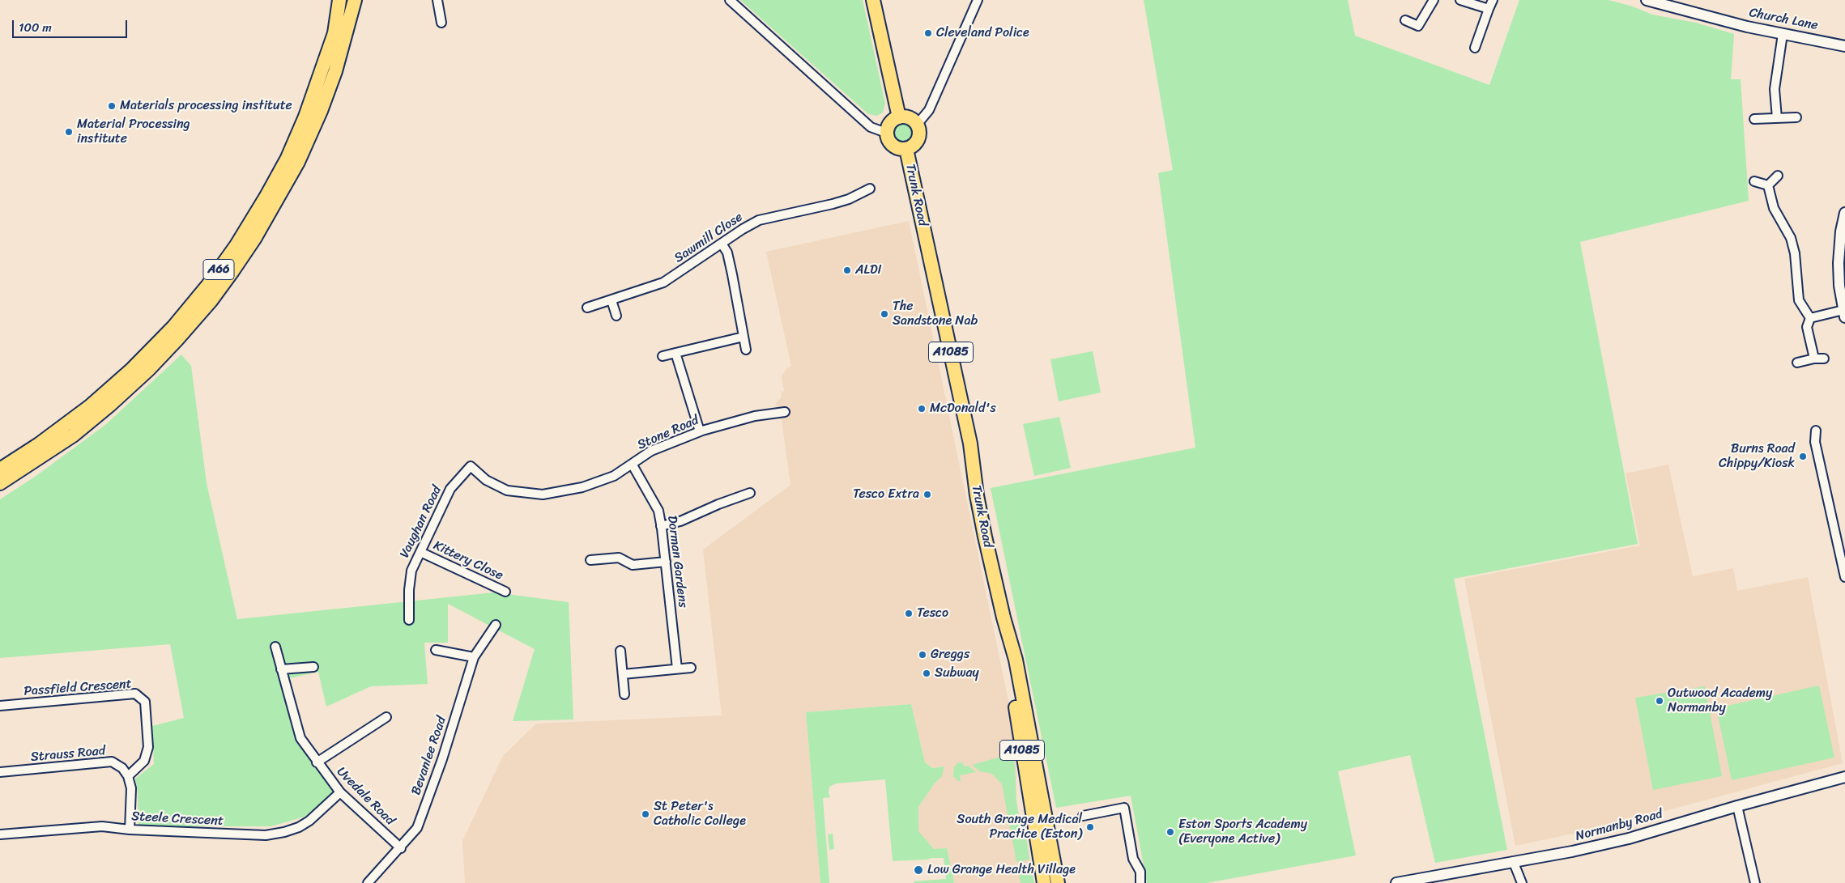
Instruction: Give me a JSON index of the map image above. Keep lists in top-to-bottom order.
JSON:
{
  "streets": {
    "main road": ["Trunk Road", "A66", "A1085"],
    "street": [
      "Church Lane",
      "Sawmill Close",
      "Stone Road",
      "Vaughan Road",
      "Kittery Close",
      "Dorman Gardens",
      "Passfield Crescent",
      "Strauss Road",
      "Bevanlee Road",
      "Uvedale Road",
      "Steele Crescent",
      "Normanby Road"
    ]
  },
  "crossings": [
    ["Trunk Road", "A1085"],
    ["Stone Road", "Vaughan Road"],
    ["Stone Road", "Dorman Gardens"],
    ["Vaughan Road", "Kittery Close"],
    ["Passfield Crescent", "Strauss Road"],
    ["Bevanlee Road", "Uvedale Road"],
    ["Uvedale Road", "Steele Crescent"]
  ],
  "places": [
    "Cleveland Police",
    "Materials processing institute",
    "Material Processing institute",
    "ALDI",
    "The Sandstone Nab",
    "McDonald's",
    "Burns Road Chippy/Kiosk",
    "Tesco Extra",
    "Tesco",
    "Greggs",
    "Subway",
    "Outwood Academy Normanby",
    "St Peter's Catholic College",
    "South Grange Medical Practice (Eston)",
    "Eston Sports Academy (Everyone Active)",
    "Low Grange Health Village"
  ],
  "scale_bar": "100 m"
}
